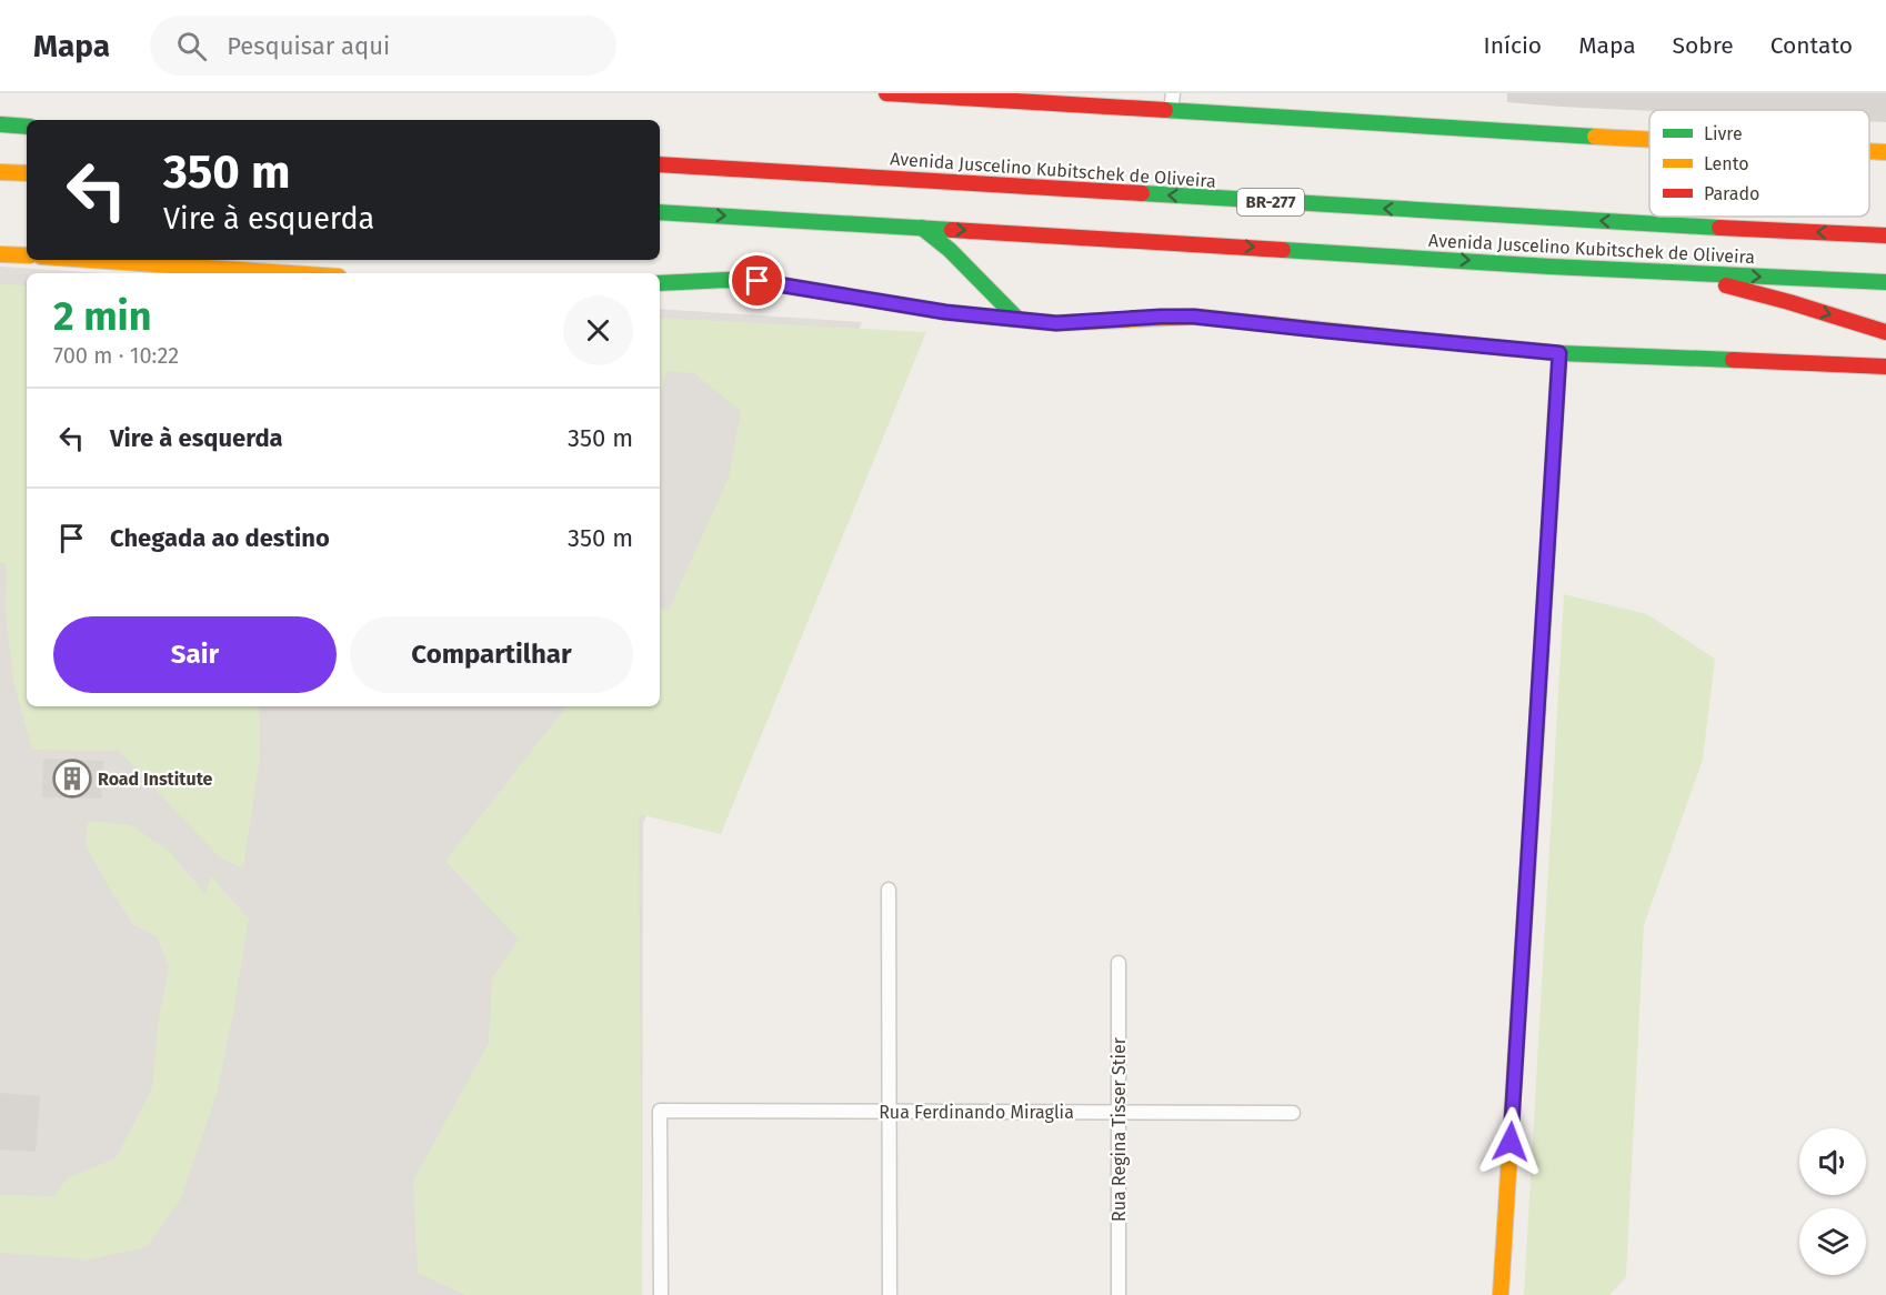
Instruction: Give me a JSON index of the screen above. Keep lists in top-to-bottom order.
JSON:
{
  "streets": {
    "main road": ["Avenida Juscelino Kubitschek de Oliveira", "BR-277"],
    "street": ["Rua Ferdinando Miraglia", "Rua Regina Tisser Stier"]
  },
  "crossings": [
    ["Rua Ferdinando Miraglia", "Rua Regina Tisser Stier"]
  ],
  "places": {
    "building": ["Road Institute"]
  },
  "legend": ["Livre", "Lento", "Parado"],
  "page": {
    "header": "Mapa",
    "search": "Pesquisar aqui",
    "nav": [
      "Início",
      "Mapa",
      "Sobre",
      "Contato"
    ],
    "turn": ["350 m", "Vire à esquerda"],
    "heading": ["2 min", "700 m · 10:22"],
    "list": [
      {
        "name": "Vire à esquerda",
        "value": "350 m"
      },
      {
        "name": "Chegada ao destino",
        "value": "350 m"
      }
    ],
    "buttons": ["Sair", "Compartilhar"]
  }
}
